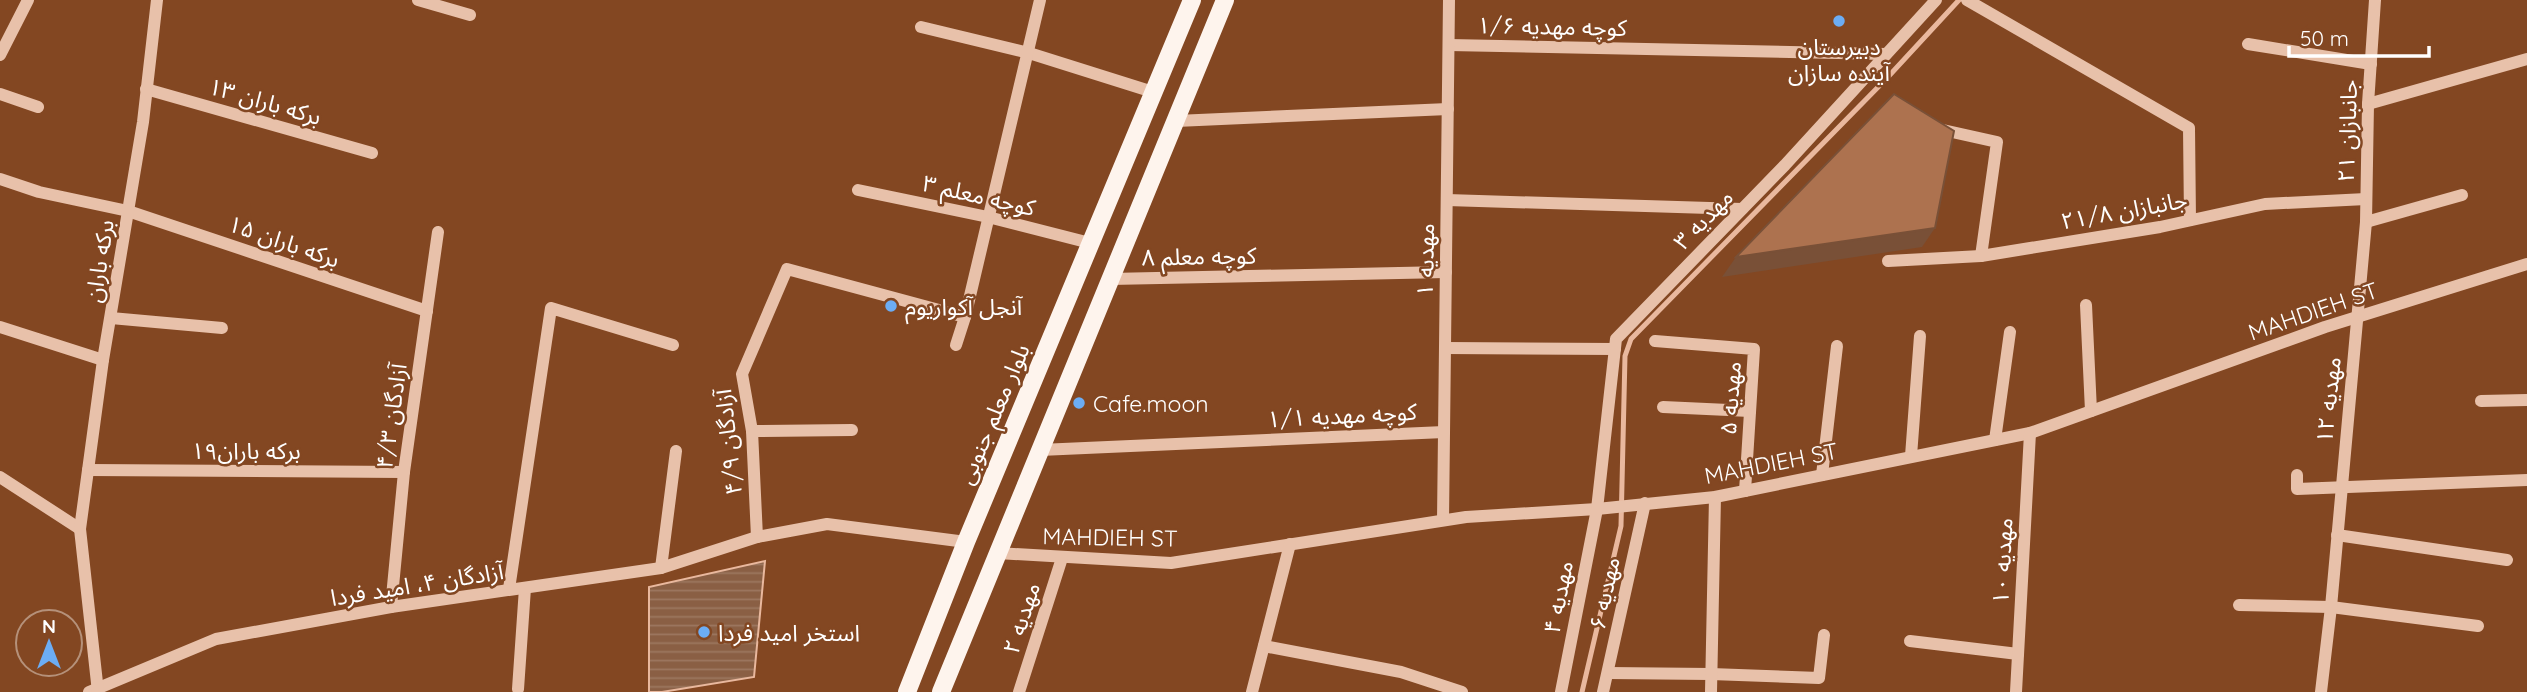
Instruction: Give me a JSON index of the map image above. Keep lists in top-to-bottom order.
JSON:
{
  "streets": {
    "main road": ["بلوار معلم جنوبی"],
    "street": [
      "کوچه مهدیه ۱/۶",
      "برکه باران ۱۳",
      "جانبازان ۲۱",
      "کوچه معلم ۳",
      "جانبازان ۲۱/۸",
      "مهدیه ۳",
      "برکه باران ۱۵",
      "کوچه معلم ۸",
      "مهدیه ۱",
      "برکه باران",
      "MAHDIEH ST",
      "مهدیه ۵",
      "مهدیه ۱۲",
      "کوچه مهدیه ۱/۱",
      "آزادگان ۴/۳",
      "آزادگان ۴/۹",
      "برکه باران۱۹",
      "مهدیه ۱۰",
      "آزادگان ۴، امید فردا",
      "مهدیه ۶",
      "مهدیه ۴",
      "مهدیه ۲"
    ]
  },
  "crossings": [
    ["کوچه مهدیه ۱/۶", "مهدیه ۳"],
    ["کوچه مهدیه ۱/۶", "مهدیه ۱"],
    ["برکه باران ۱۳", "برکه باران"],
    ["جانبازان ۲۱", "جانبازان ۲۱/۸"],
    ["جانبازان ۲۱", "MAHDIEH ST"],
    ["جانبازان ۲۱", "مهدیه ۱۲"],
    ["کوچه معلم ۳", "بلوار معلم جنوبی"],
    ["مهدیه ۳", "MAHDIEH ST"],
    ["مهدیه ۳", "مهدیه ۴"],
    ["برکه باران ۱۵", "برکه باران"],
    ["برکه باران ۱۵", "آزادگان ۴/۳"],
    ["کوچه معلم ۸", "مهدیه ۱"],
    ["مهدیه ۱", "MAHDIEH ST"],
    ["مهدیه ۱", "کوچه مهدیه ۱/۱"],
    ["برکه باران", "برکه باران۱۹"],
    ["برکه باران", "آزادگان ۴، امید فردا"],
    ["MAHDIEH ST", "مهدیه ۵"],
    ["MAHDIEH ST", "مهدیه ۱۲"],
    ["MAHDIEH ST", "مهدیه ۱۰"],
    ["MAHDIEH ST", "مهدیه ۶"],
    ["MAHDIEH ST", "مهدیه ۴"],
    ["MAHDIEH ST", "مهدیه ۲"],
    ["بلوار معلم جنوبی", "آزادگان ۴، امید فردا"],
    ["آزادگان ۴/۳", "برکه باران۱۹"],
    ["آزادگان ۴/۳", "آزادگان ۴، امید فردا"],
    ["آزادگان ۴/۹", "آزادگان ۴، امید فردا"]
  ],
  "places": [
    "دبیرستان آینده سازان",
    "آنجل آکواریوم",
    "Cafe.moon",
    "استخر امید فردا"
  ],
  "scale_bar": "50 m",
  "north": "top"
}
